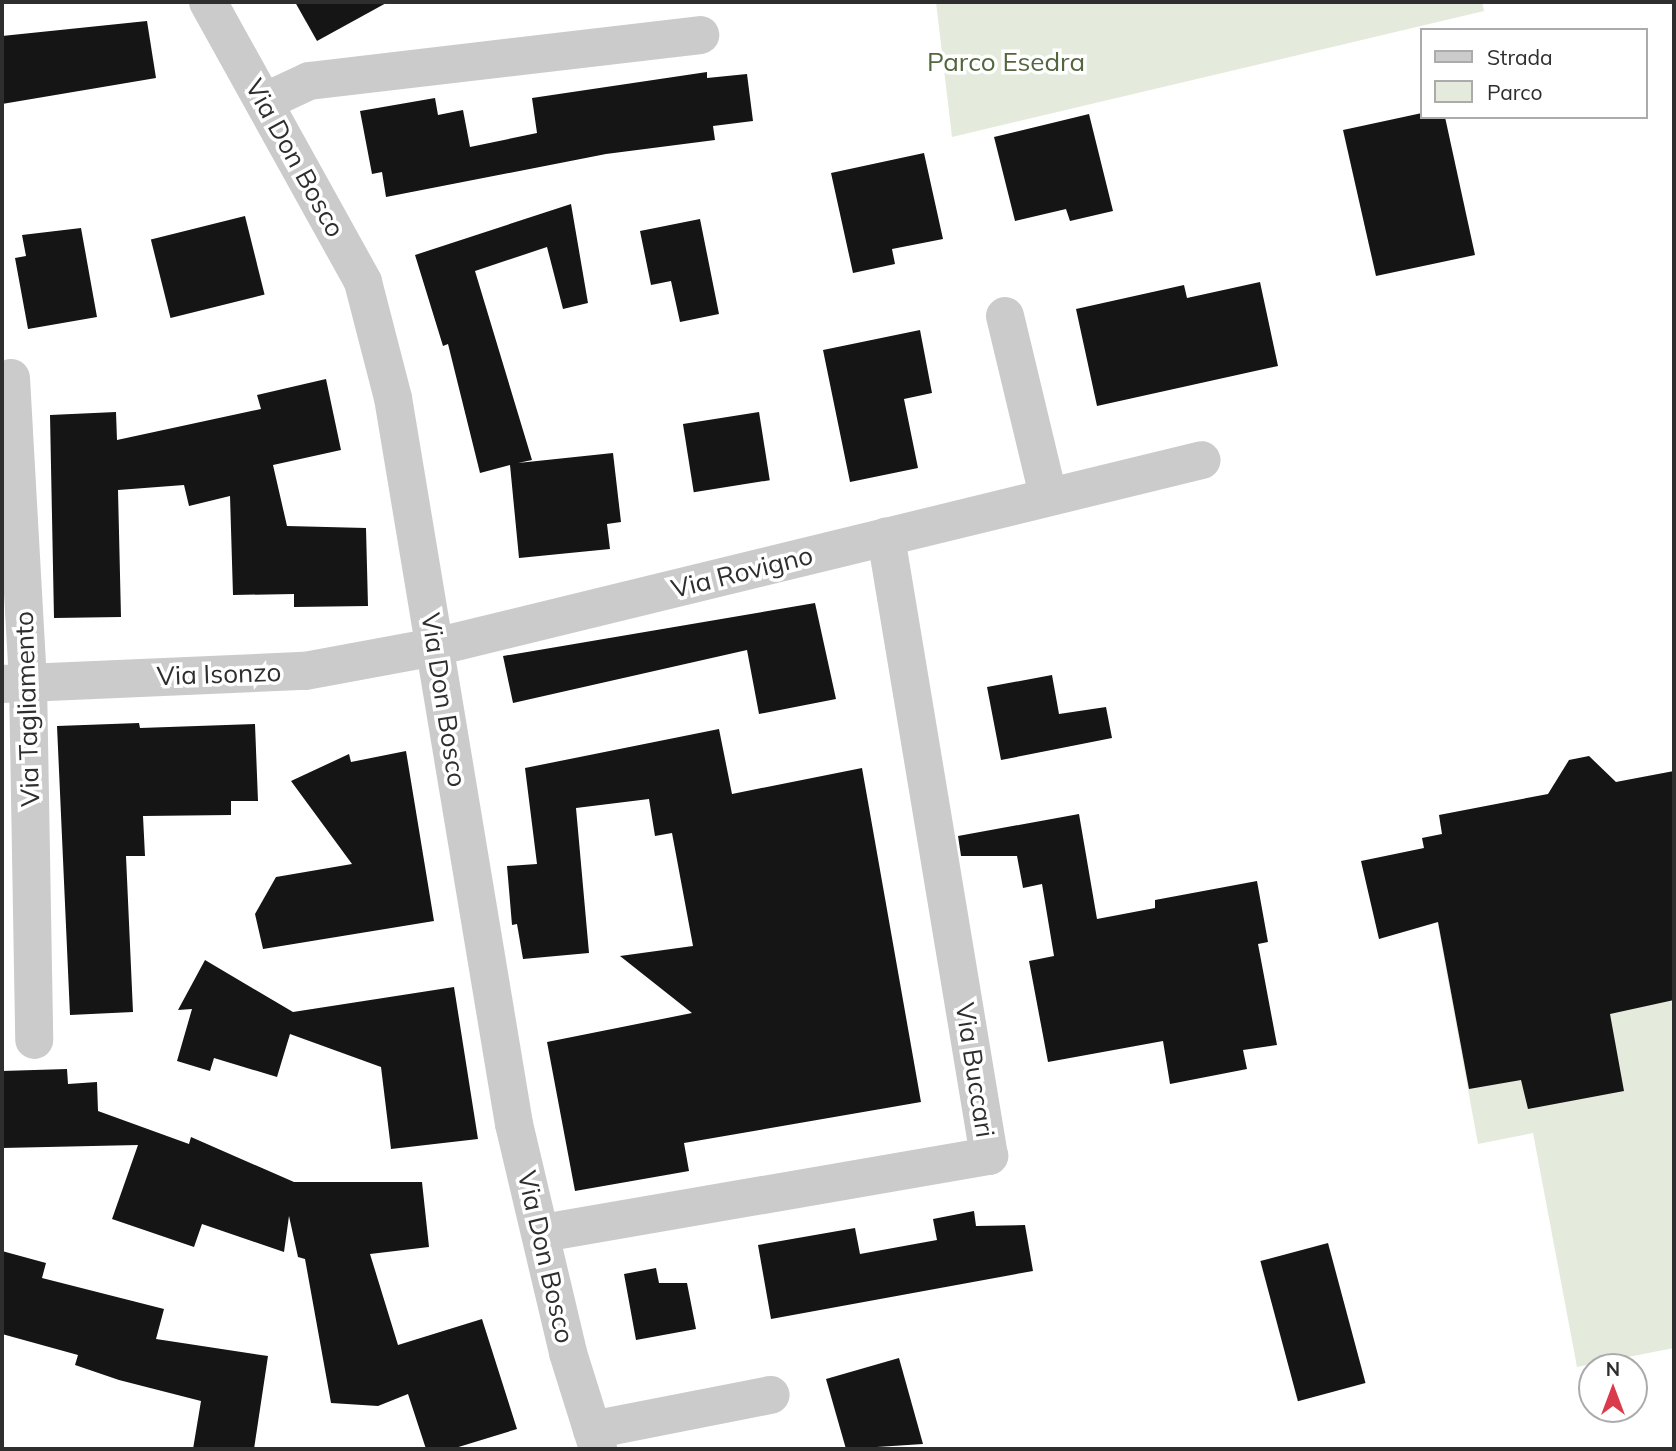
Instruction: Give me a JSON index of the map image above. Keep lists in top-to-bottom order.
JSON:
{
  "streets": {
    "street": [
      "Via Don Bosco",
      "Via Rovigno",
      "Via Isonzo",
      "Via Tagliamento",
      "Via Buccari"
    ]
  },
  "crossings": [
    ["Via Don Bosco", "Via Rovigno"],
    ["Via Don Bosco", "Via Isonzo"],
    ["Via Don Bosco", "Via Buccari"],
    ["Via Rovigno", "Via Isonzo"],
    ["Via Rovigno", "Via Buccari"],
    ["Via Isonzo", "Via Tagliamento"]
  ],
  "parks": ["Parco Esedra"],
  "legend": ["Strada", "Parco"],
  "north": "top"
}
